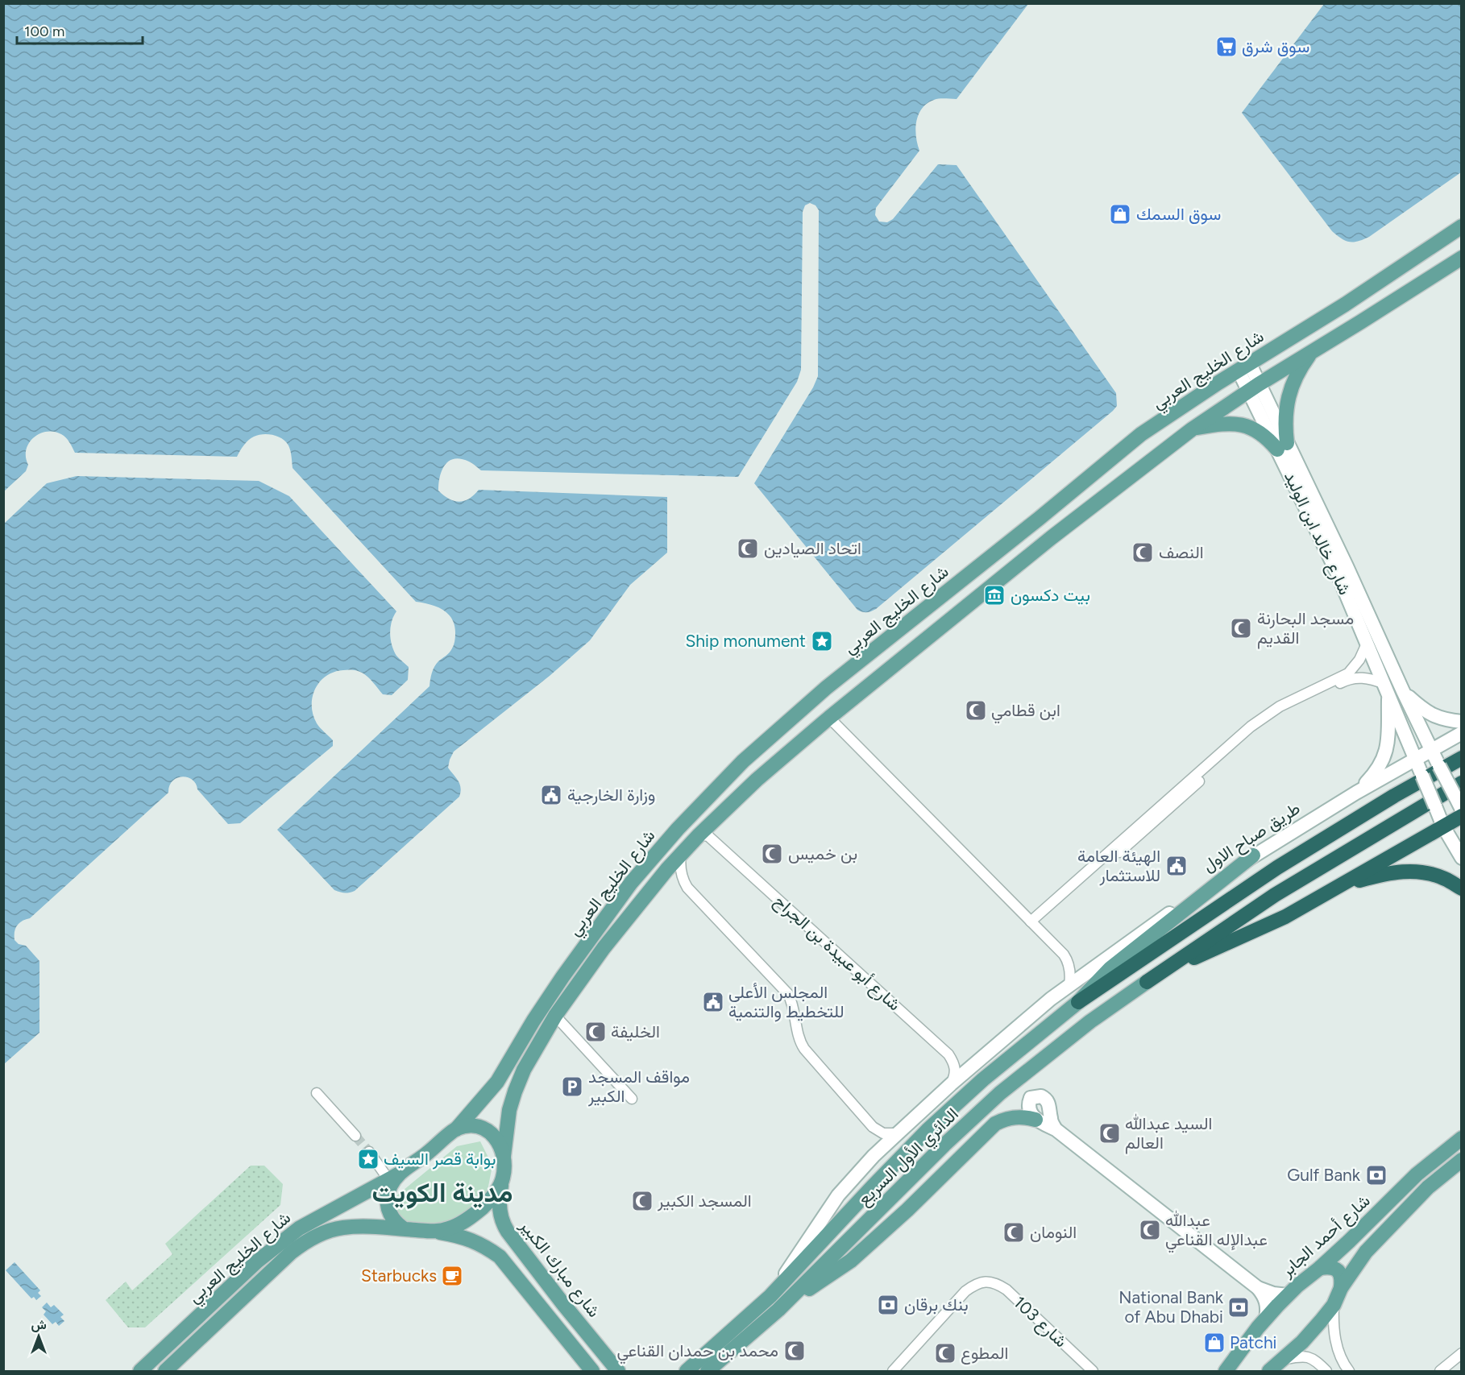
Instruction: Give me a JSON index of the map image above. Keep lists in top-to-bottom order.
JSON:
{
  "streets": {
    "main road": [
      "شارع الخليج العربي",
      "شارع خالد ابن الوليد",
      "طريق صباح الاول",
      "الدائري الأول السريع",
      "شارع أحمد الجابر",
      "شارع مبارك الكبير"
    ],
    "street": ["شارع أبو عبيدة بن الجراح", "شارع 103"]
  },
  "crossings": [
    ["شارع الخليج العربي", "شارع خالد ابن الوليد"],
    ["شارع الخليج العربي", "شارع أبو عبيدة بن الجراح"],
    ["شارع الخليج العربي", "شارع مبارك الكبير"],
    ["شارع خالد ابن الوليد", "طريق صباح الاول"],
    ["طريق صباح الاول", "الدائري الأول السريع"],
    ["شارع أبو عبيدة بن الجراح", "الدائري الأول السريع"]
  ],
  "districts": ["مدينة الكويت"],
  "places": {
    "supermarket": ["سوق شرق"],
    "shop": ["سوق السمك", "Patchi"],
    "mosque": [
      "اتحاد الصيادين",
      "النصف",
      "مسجد البحارنة القديم",
      "ابن قطامي",
      "بن خميس",
      "الخليفة",
      "السيد عبدالله العالم",
      "المسجد الكبير",
      "عبدالله عبدالإله القناعي",
      "النومان",
      "محمد بن حمدان القناعي",
      "المطوع"
    ],
    "museum": ["بيت دكسون"],
    "place": ["Ship monument", "بوابة قصر السيف"],
    "public building": ["وزارة الخارجية", "الهيئة العامة للاستثمار", "المجلس الأعلى للتخطيط والتنمية"],
    "parking": ["مواقف المسجد الكبير"],
    "bank": ["Gulf Bank", "بنك برقان", "National Bank of Abu Dhabi"],
    "cafe": ["Starbucks"]
  },
  "scale_bar": "100 m",
  "north": "top"
}
